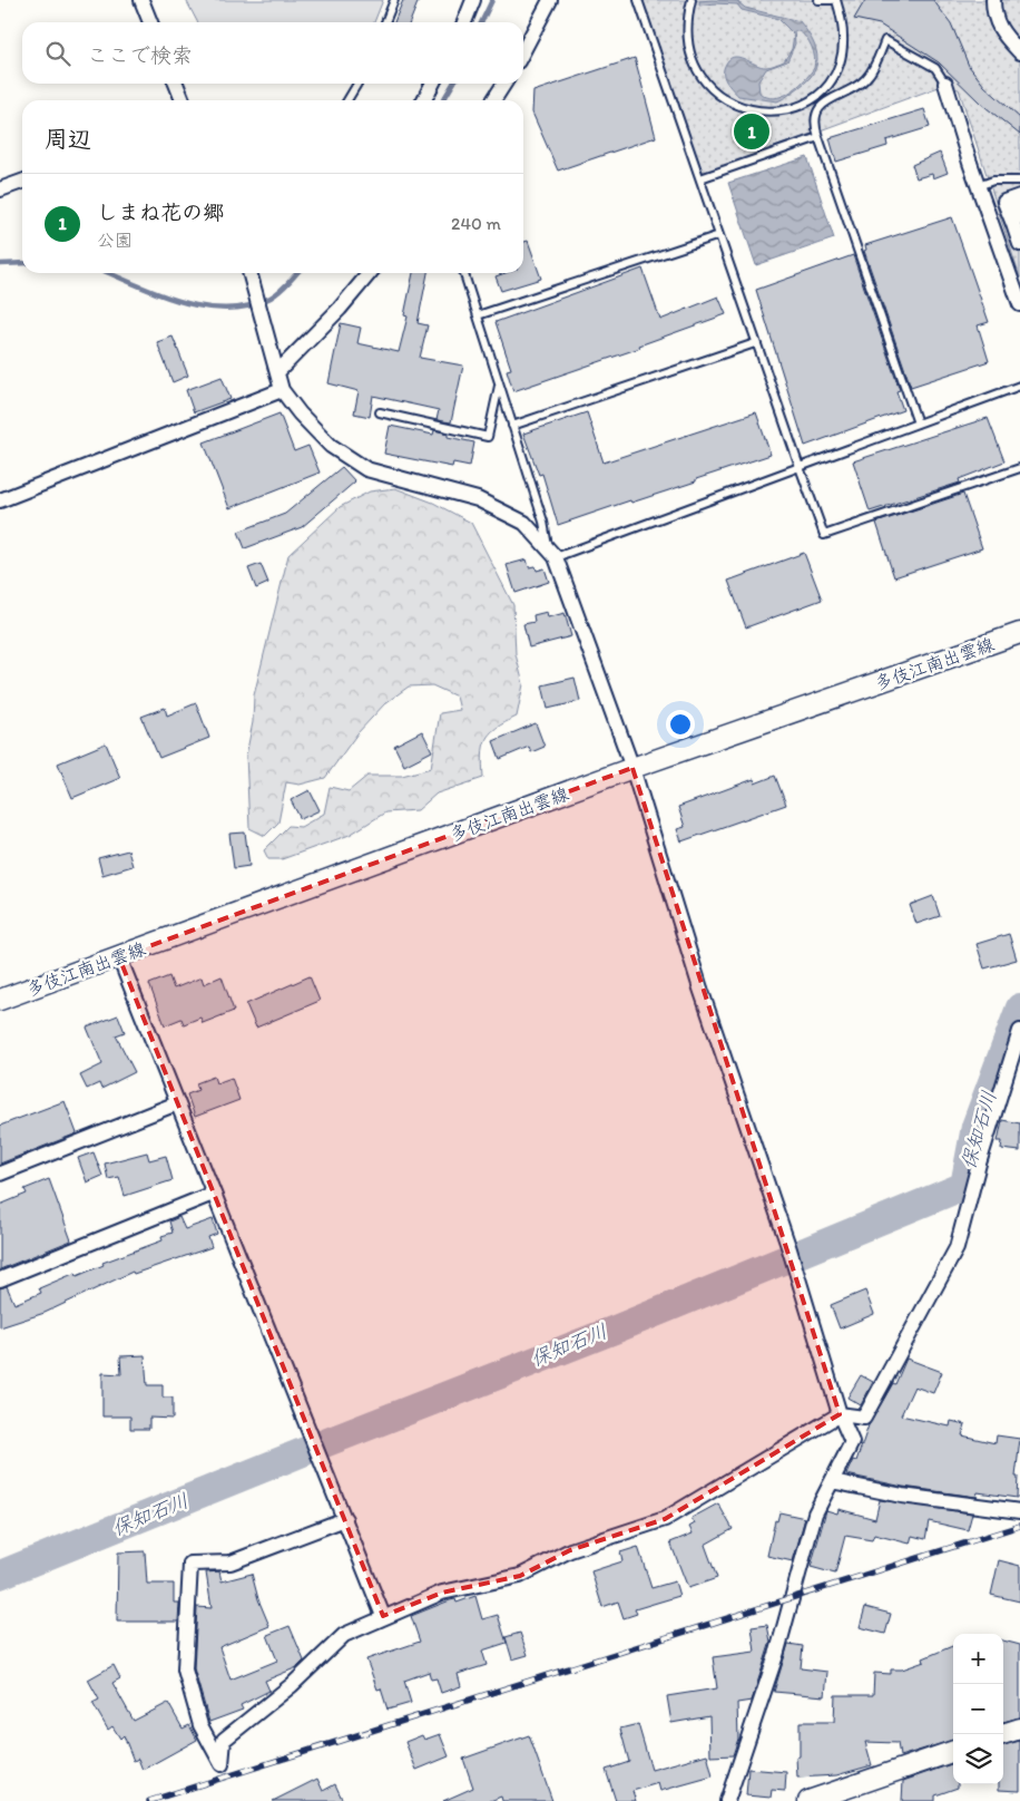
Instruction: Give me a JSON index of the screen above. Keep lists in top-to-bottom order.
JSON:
{
  "streets": {
    "main road": ["多伎江南出雲線"]
  },
  "water": ["保知石川"],
  "page": {
    "search": "ここで検索",
    "heading": "周辺",
    "pins": "1",
    "list": [
      {
        "mark": "1",
        "name": "しまね花の郷",
        "note": "公園",
        "value": "240 m"
      }
    ],
    "map_buttons": ["+", "−"]
  }
}
